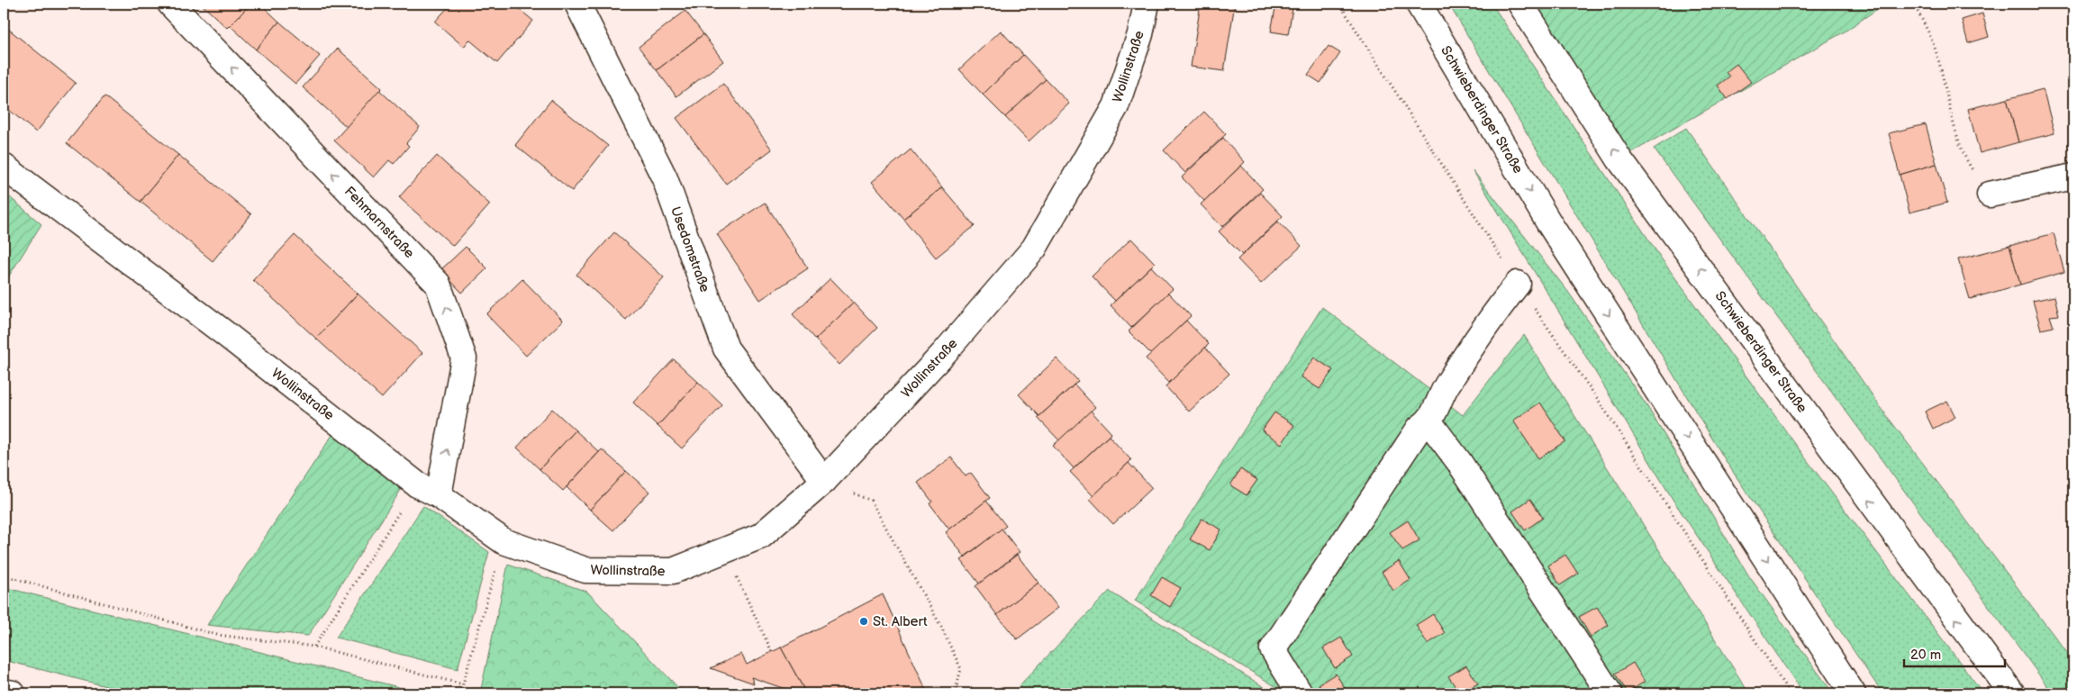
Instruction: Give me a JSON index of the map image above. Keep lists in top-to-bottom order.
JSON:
{
  "streets": {
    "main road": [
      "Wollinstraße",
      "Schwieberdinger Straße",
      "Fehmarnstraße",
      "Usedomstraße"
    ]
  },
  "crossings": [
    ["Wollinstraße", "Fehmarnstraße"],
    ["Wollinstraße", "Usedomstraße"]
  ],
  "one_way": ["Fehmarnstraße"],
  "places": ["St. Albert"],
  "scale_bar": "20 m"
}
